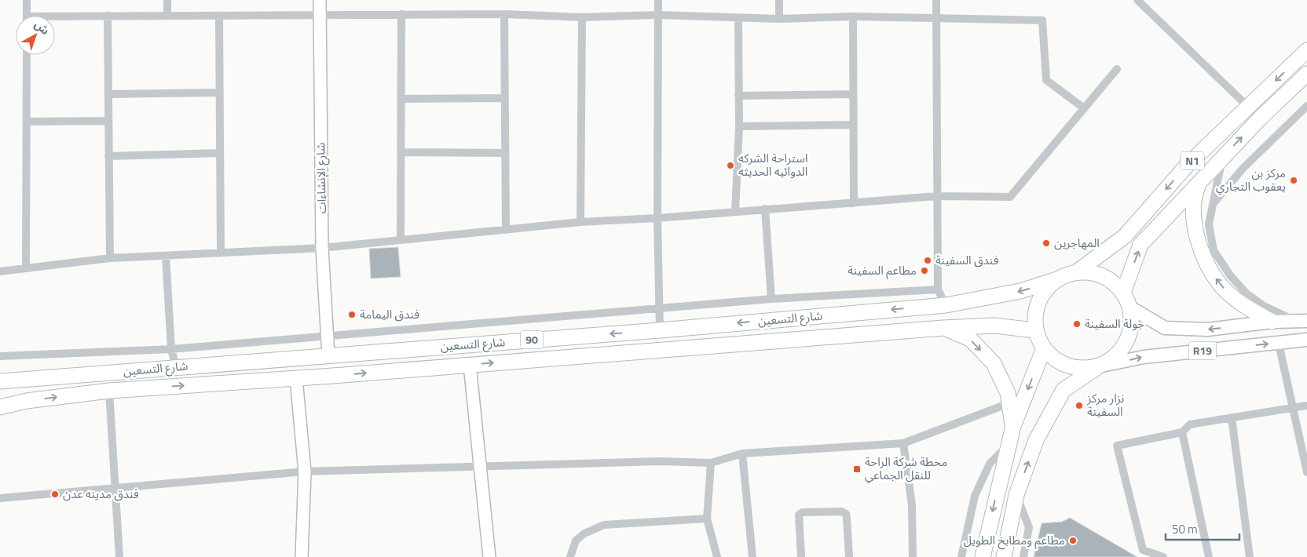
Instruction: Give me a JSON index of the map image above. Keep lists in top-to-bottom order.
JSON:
{
  "streets": {
    "highway": ["N1", "شارع التسعين", "90"],
    "main road": ["R19"],
    "street": ["شارع الإنشاءات"]
  },
  "crossings": [
    ["N1", "شارع التسعين"],
    ["N1", "R19"],
    ["شارع الإنشاءات", "شارع التسعين"],
    ["شارع التسعين", "R19"]
  ],
  "places": {
    "other": [
      "استراحة الشركه الدوائيه الحديثه",
      "مركز بن يعقوب التجاري",
      "المهاجرين",
      "فندق السفينة",
      "مطاعم السفينة",
      "فندق اليمامة",
      "جولة السفينة",
      "نزار مركز السفينة",
      "فندق مدينه عدن",
      "مطاعم ومطابخ الطويل"
    ],
    "transit": ["محطة شركة الراحة للنقل الجماعي"]
  },
  "scale_bar": "50 m",
  "north": "top right"
}
